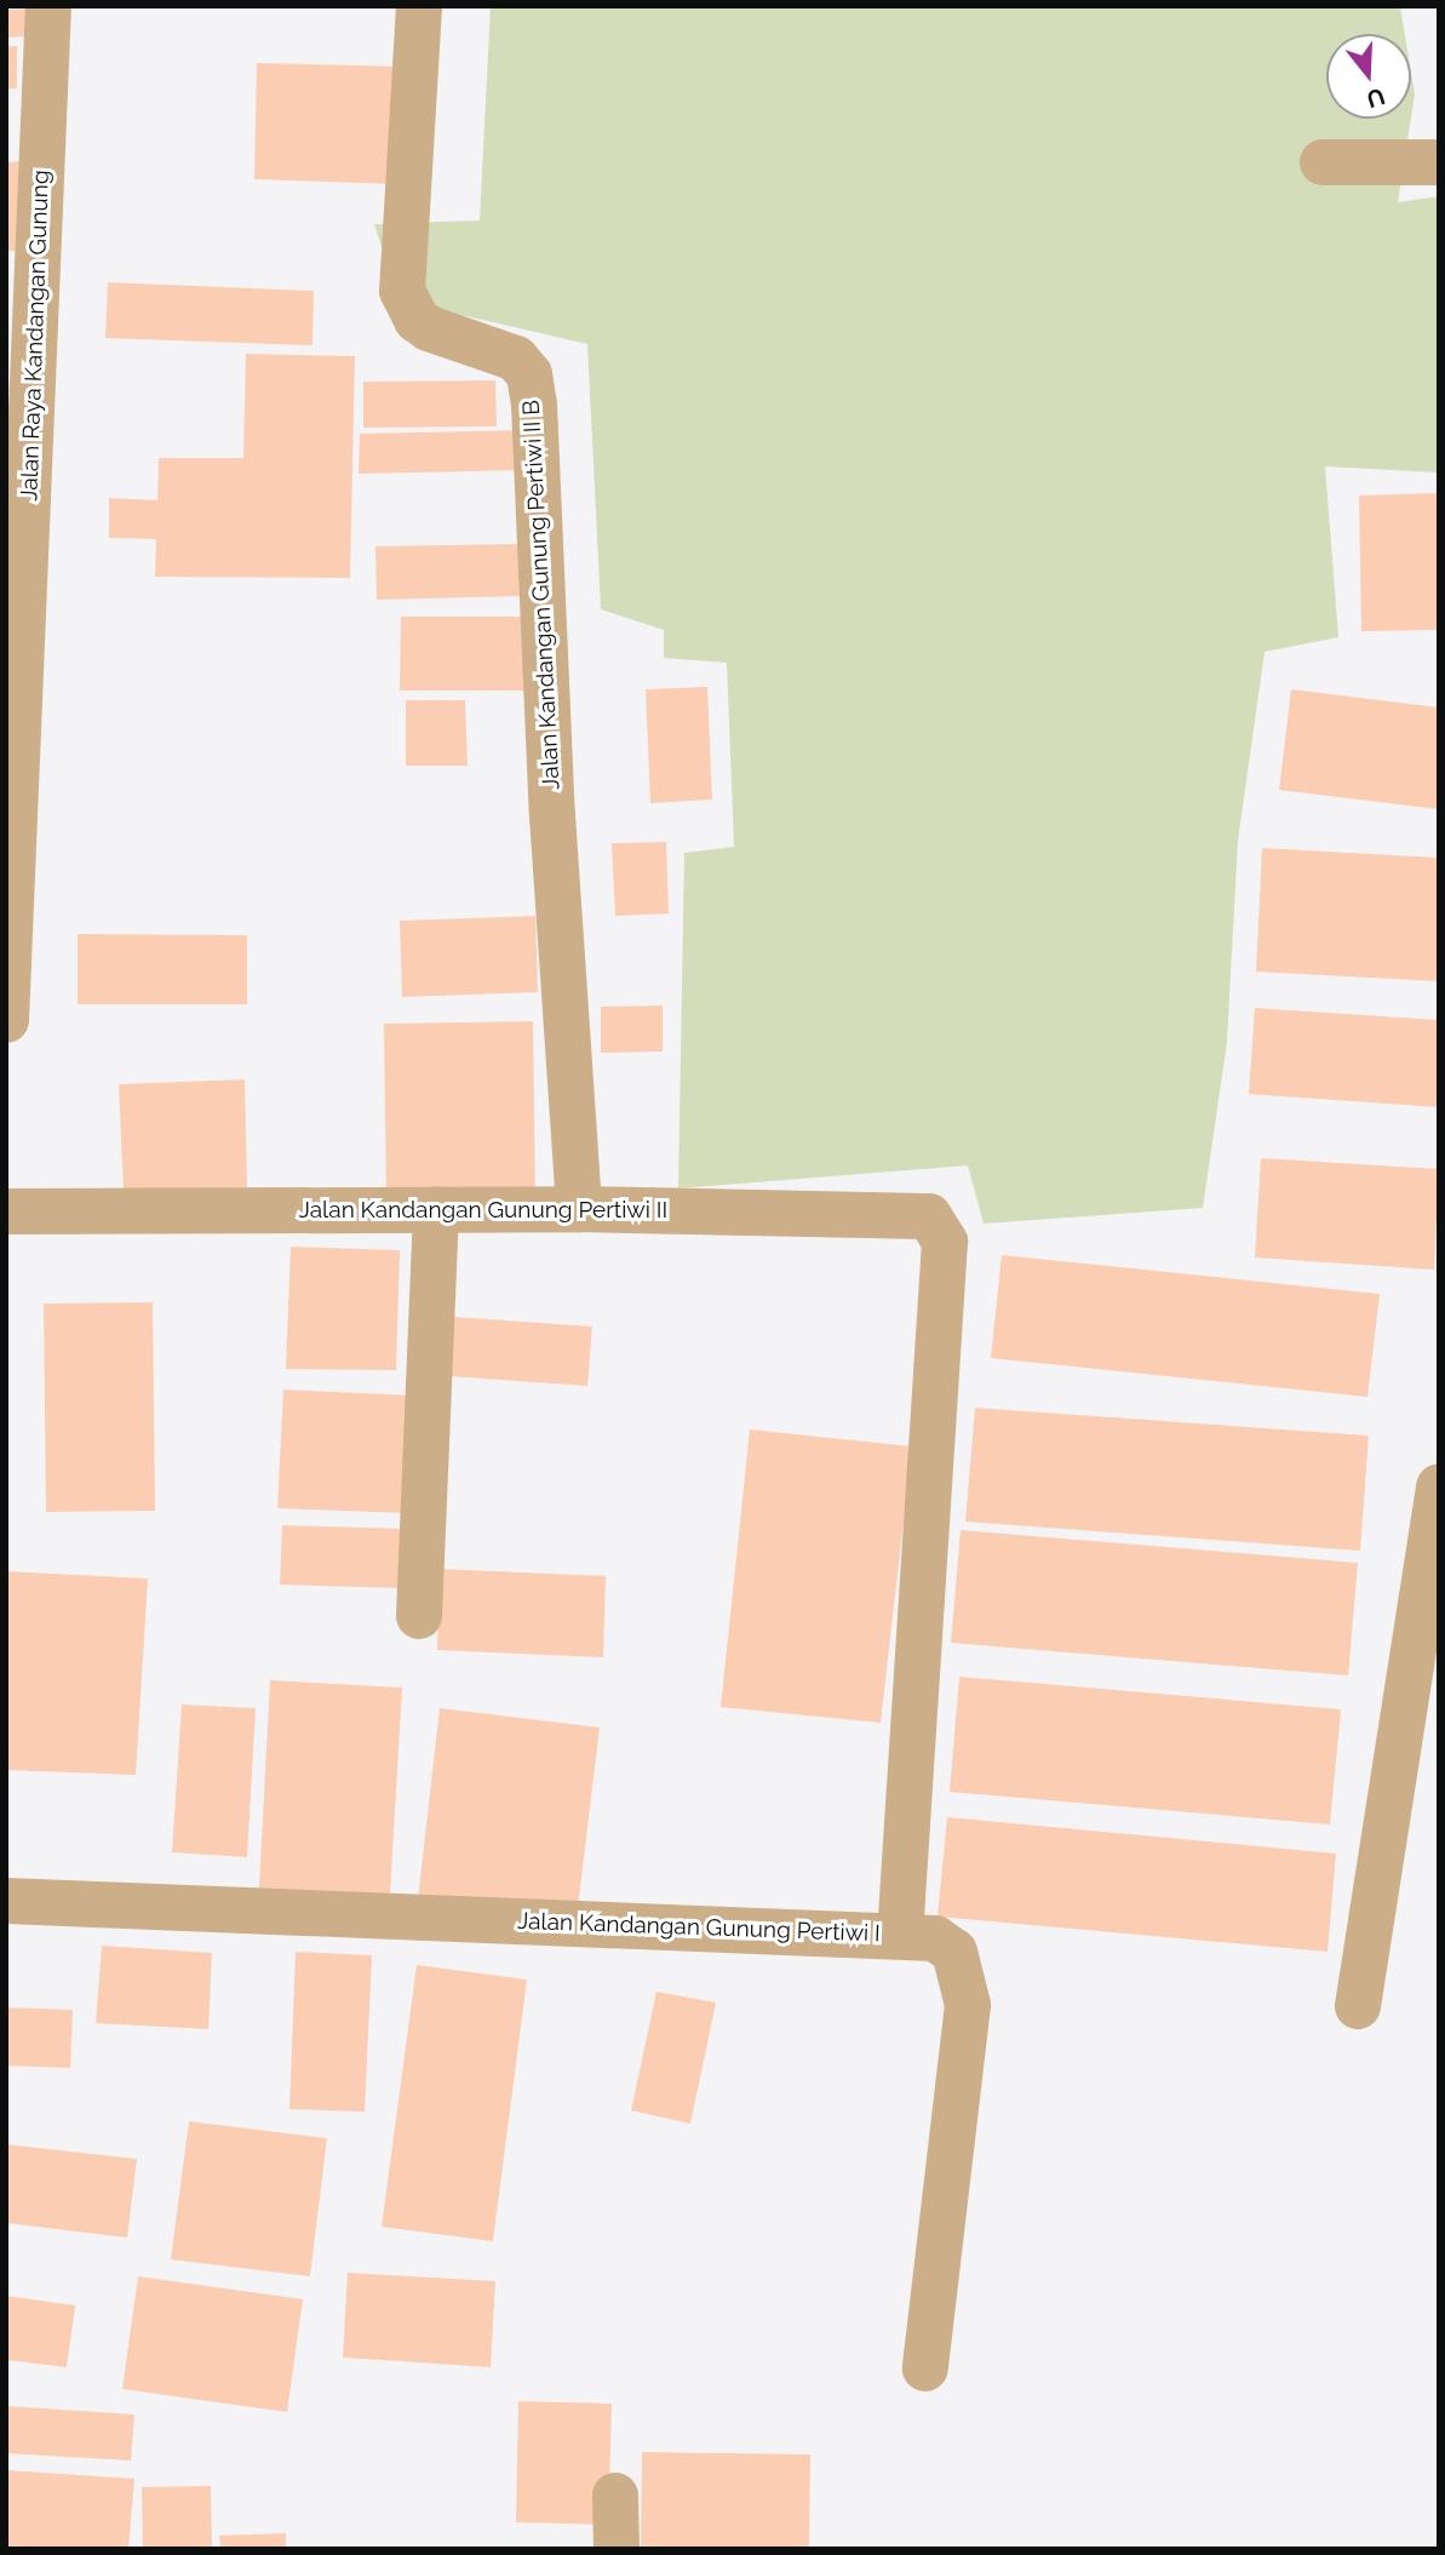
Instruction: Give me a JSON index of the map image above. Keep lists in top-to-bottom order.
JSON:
{
  "streets": {
    "street": [
      "Jalan Raya Kandangan Gunung",
      "Jalan Kandangan Gunung Pertiwi II B",
      "Jalan Kandangan Gunung Pertiwi II",
      "Jalan Kandangan Gunung Pertiwi I"
    ]
  },
  "crossings": [
    ["Jalan Kandangan Gunung Pertiwi II B", "Jalan Kandangan Gunung Pertiwi II"],
    ["Jalan Kandangan Gunung Pertiwi II", "Jalan Kandangan Gunung Pertiwi I"]
  ],
  "north": "bottom"
}
